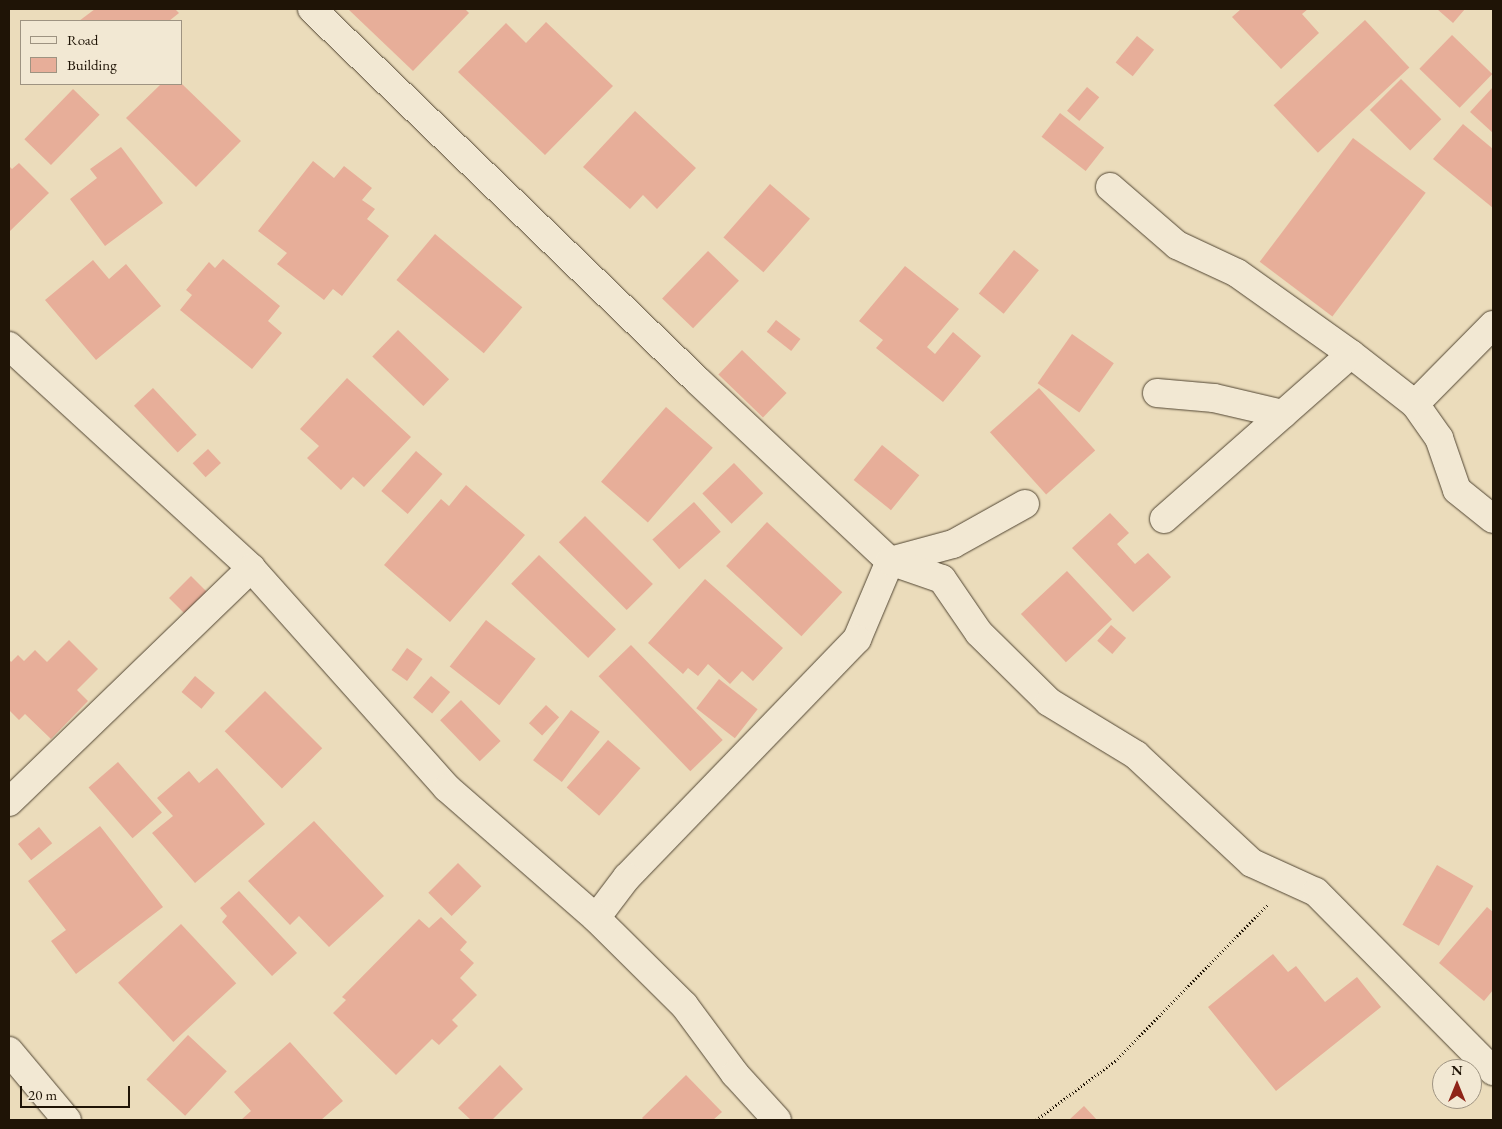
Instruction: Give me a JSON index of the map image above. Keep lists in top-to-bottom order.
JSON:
{
  "legend": ["Road", "Building"],
  "scale_bar": "20 m",
  "north": "top"
}
